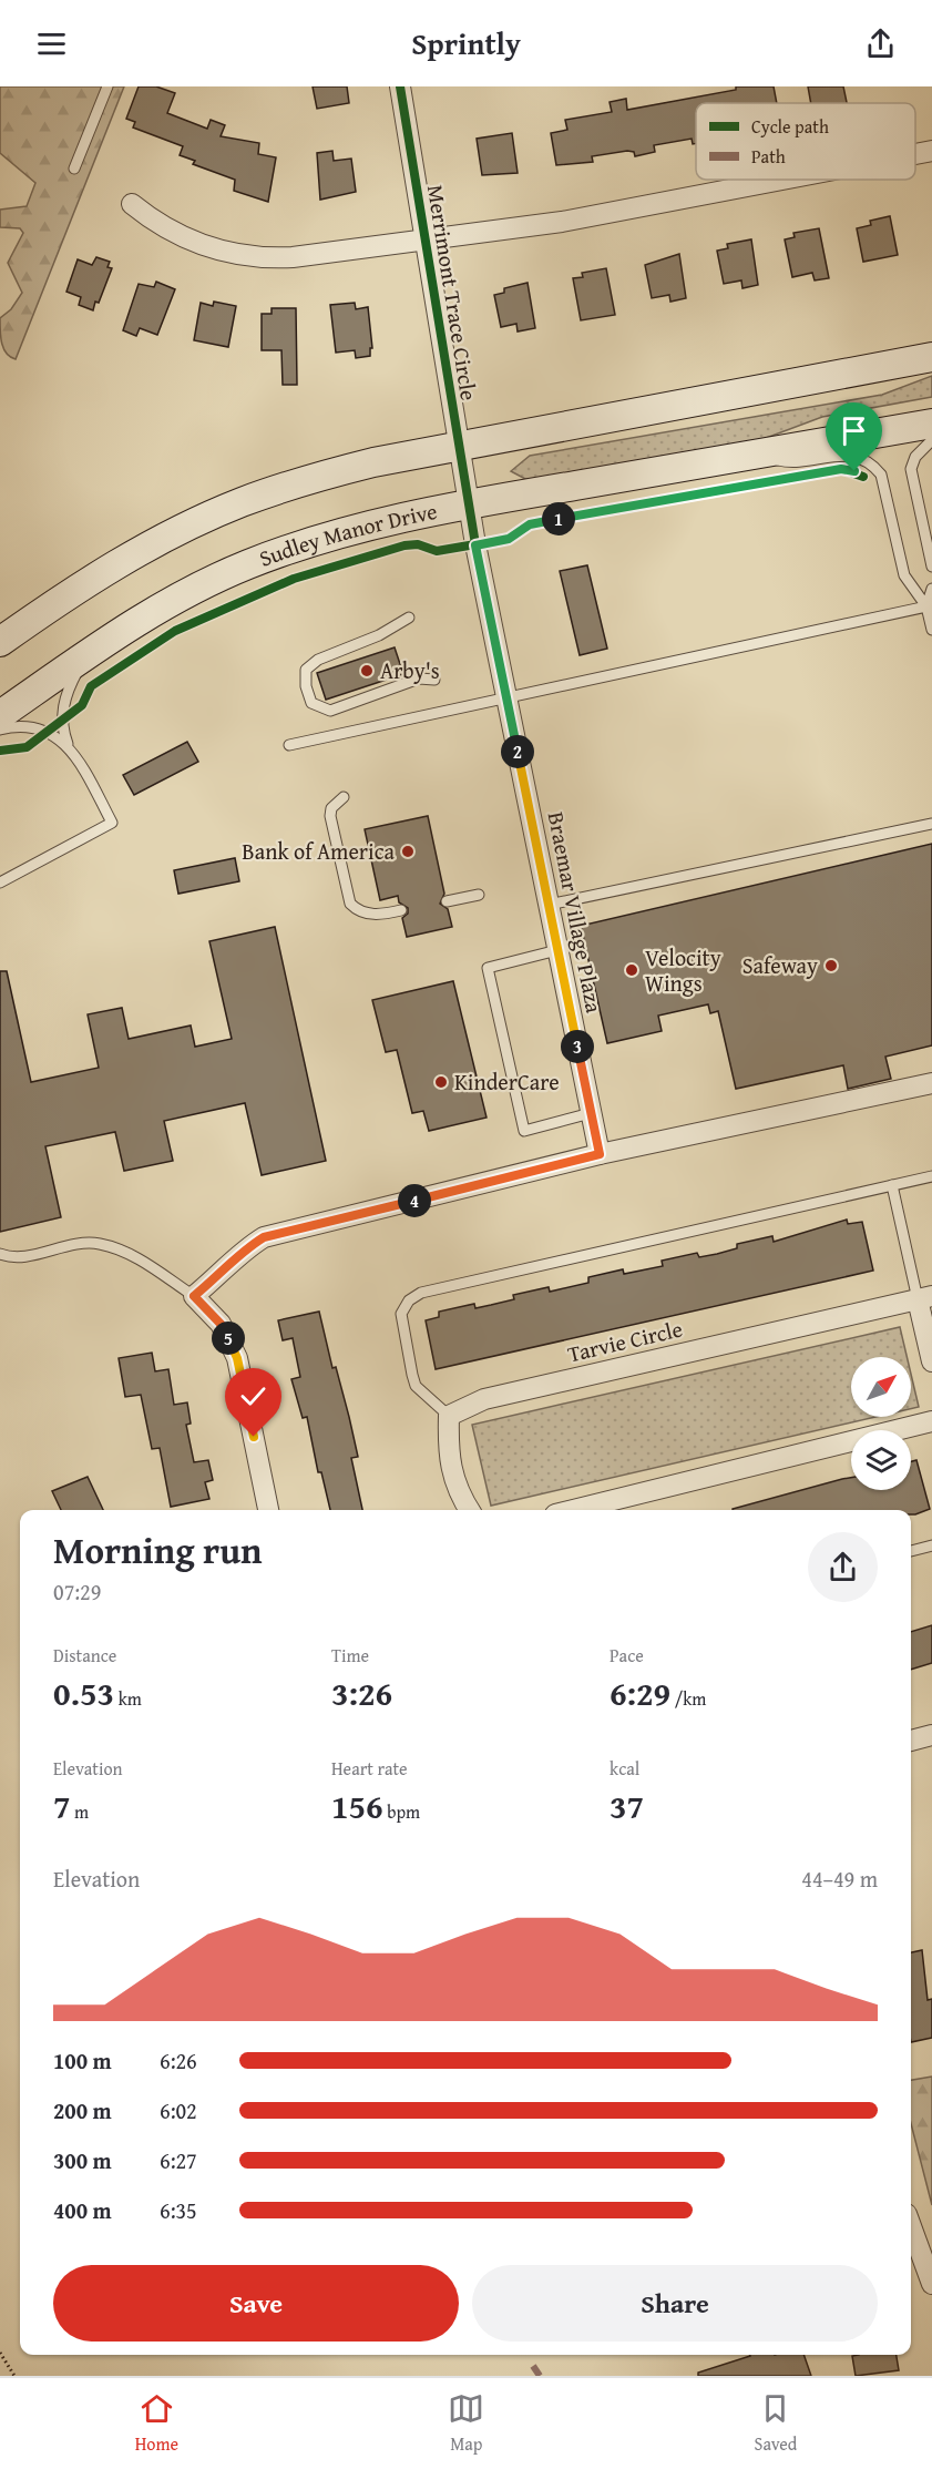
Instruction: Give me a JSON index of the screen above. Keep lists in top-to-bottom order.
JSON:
{
  "streets": {
    "main road": ["Sudley Manor Drive"],
    "street": ["Merrimont Trace Circle", "Braemar Village Plaza", "Tarvie Circle"]
  },
  "crossings": [
    ["Merrimont Trace Circle", "Sudley Manor Drive"],
    ["Merrimont Trace Circle", "Braemar Village Plaza"],
    ["Sudley Manor Drive", "Braemar Village Plaza"]
  ],
  "places": [
    "Arby's",
    "Bank of America",
    "Safeway",
    "Velocity Wings",
    "KinderCare"
  ],
  "legend": ["Cycle path", "Path"],
  "north": "top right",
  "page": {
    "header": "Sprintly",
    "pins": [
      "1",
      "2",
      "3",
      "4",
      "5"
    ],
    "heading": ["Morning run", "07:29"],
    "stats": [
      ["Distance", "0.53 km"],
      ["Time", "3:26"],
      ["Pace", "6:29 /km"],
      ["Elevation", "7 m"],
      ["Heart rate", "156 bpm"],
      ["kcal", "37"]
    ],
    "chart": ["Elevation", "44–49 m"],
    "list": [
      {
        "name": "100 m",
        "note": "6:26"
      },
      {
        "name": "200 m",
        "note": "6:02"
      },
      {
        "name": "300 m",
        "note": "6:27"
      },
      {
        "name": "400 m",
        "note": "6:35"
      }
    ],
    "buttons": ["Save", "Share"],
    "tabs": ["Home", "Map", "Saved"]
  }
}
